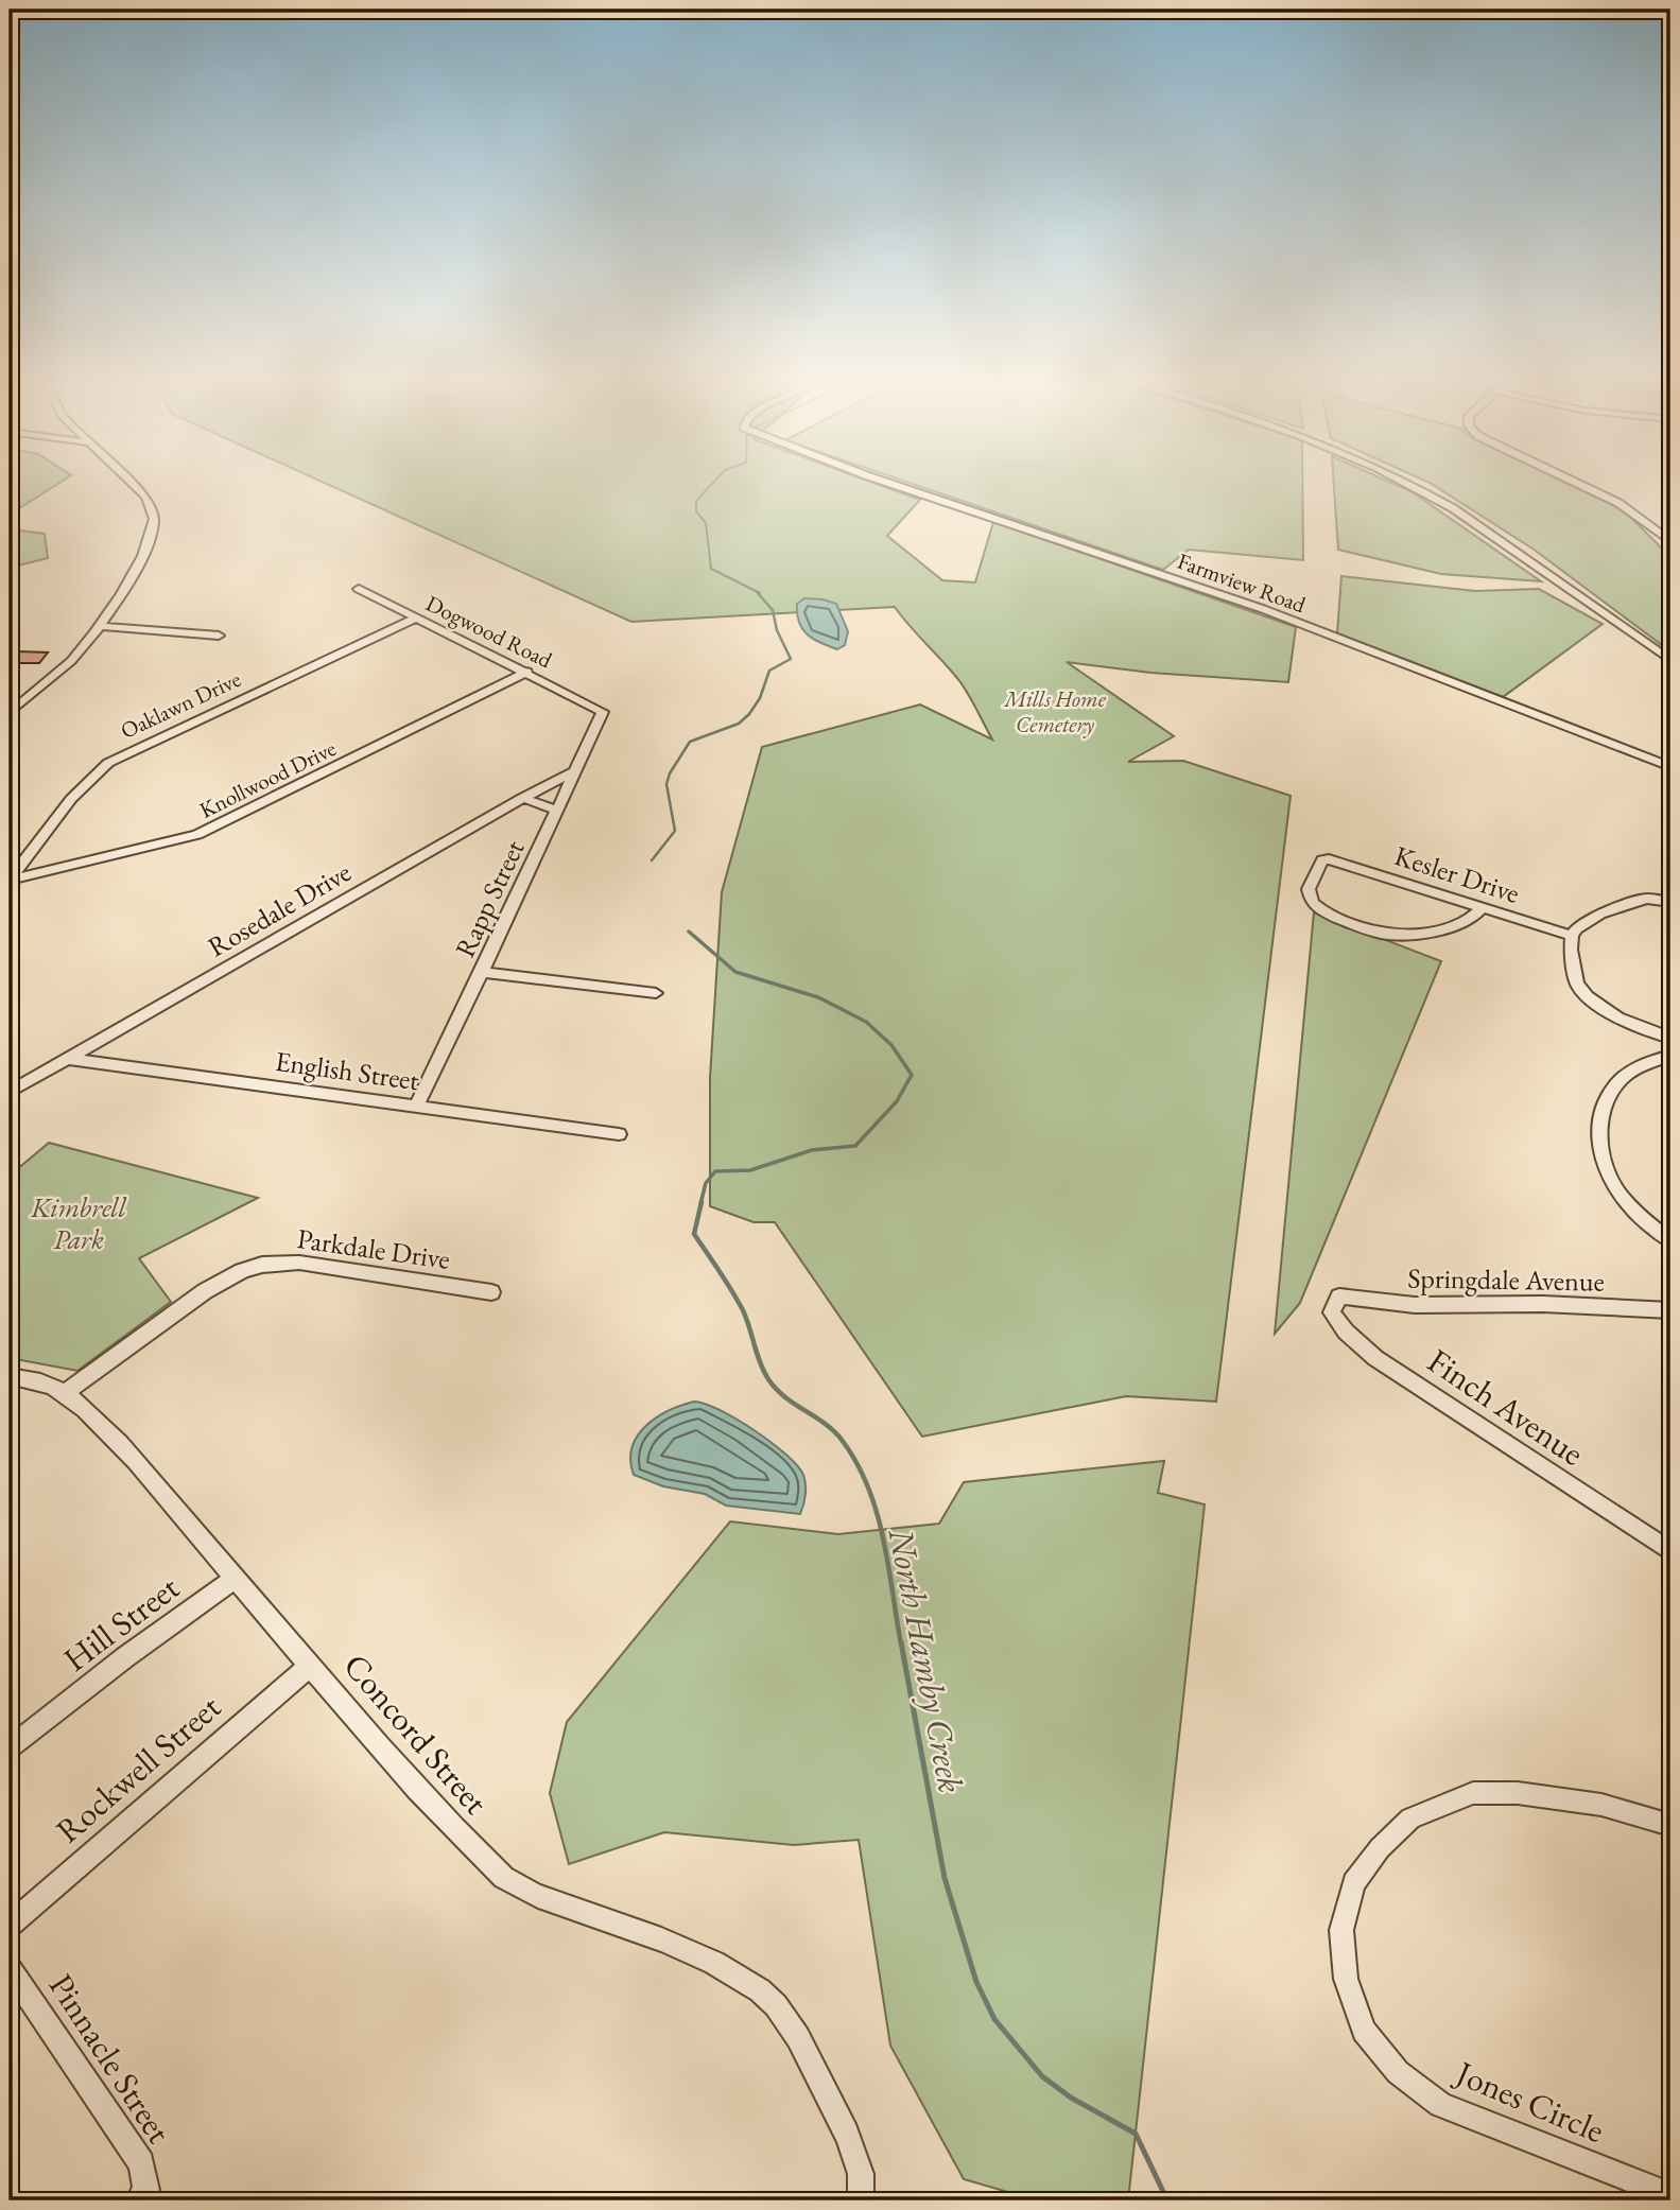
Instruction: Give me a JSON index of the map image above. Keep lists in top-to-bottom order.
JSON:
{
  "streets": {
    "street": [
      "Farmview Road",
      "Dogwood Road",
      "Oaklawn Drive",
      "Knollwood Drive",
      "Kesler Drive",
      "Rapp Street",
      "Rosedale Drive",
      "English Street",
      "Parkdale Drive",
      "Springdale Avenue",
      "Finch Avenue",
      "Hill Street",
      "Concord Street",
      "Rockwell Street",
      "Pinnacle Street",
      "Jones Circle"
    ]
  },
  "crossings": [
    ["Dogwood Road", "Oaklawn Drive"],
    ["Dogwood Road", "Knollwood Drive"],
    ["Dogwood Road", "Rapp Street"],
    ["Oaklawn Drive", "Knollwood Drive"],
    ["Rapp Street", "Rosedale Drive"],
    ["Rapp Street", "English Street"],
    ["Rosedale Drive", "English Street"],
    ["Parkdale Drive", "Concord Street"],
    ["Springdale Avenue", "Finch Avenue"],
    ["Hill Street", "Concord Street"],
    ["Concord Street", "Rockwell Street"]
  ],
  "water": ["North Hamby Creek"],
  "parks": ["Mills Home Cemetery", "Kimbrell Park"]
}
